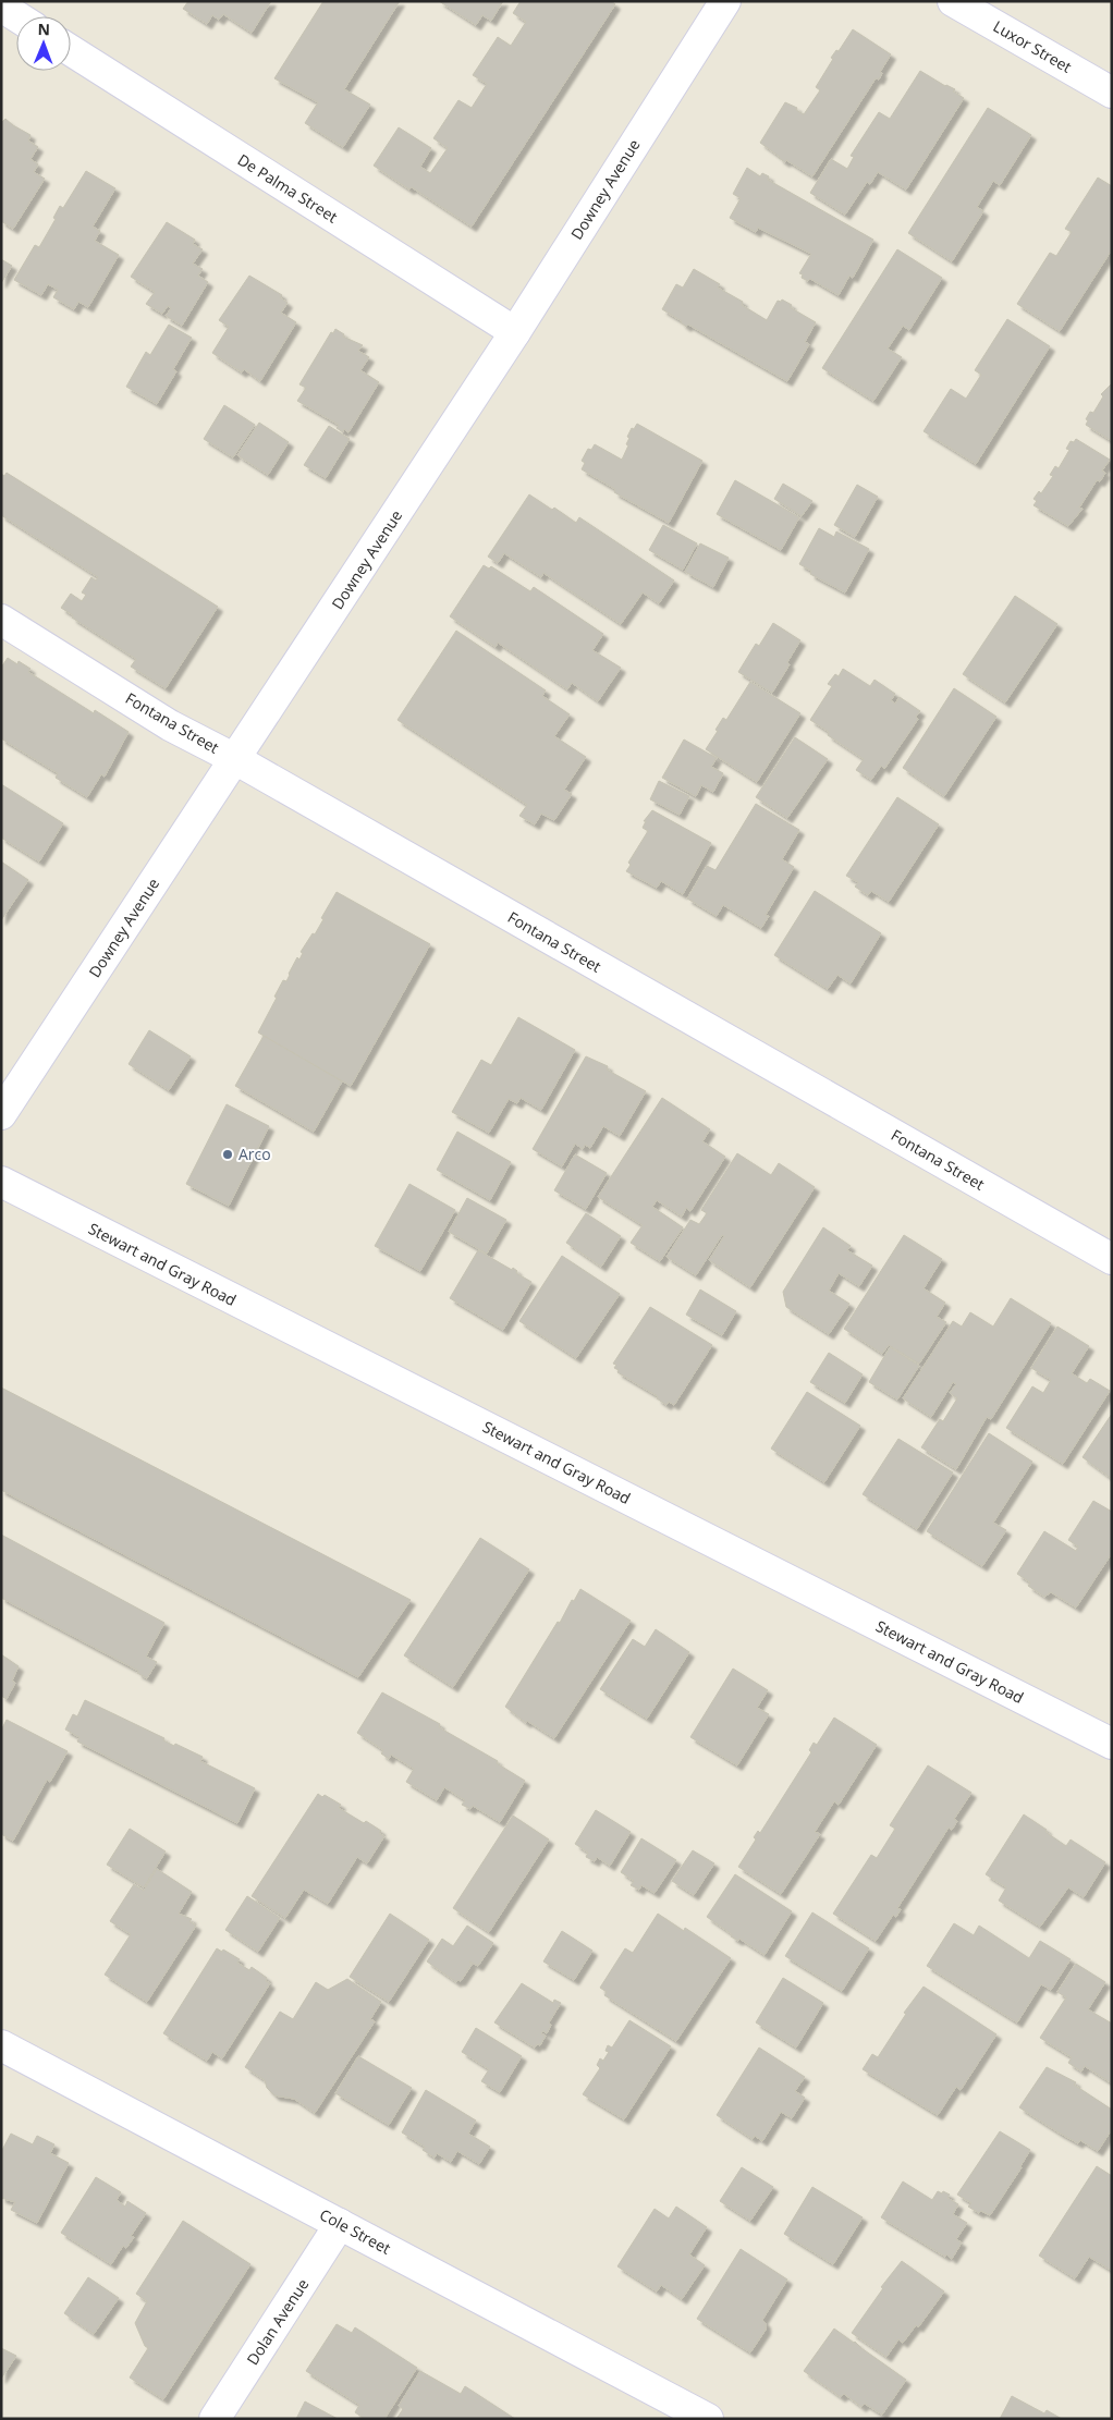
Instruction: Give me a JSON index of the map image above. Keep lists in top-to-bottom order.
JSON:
{
  "streets": {
    "street": [
      "Luxor Street",
      "De Palma Street",
      "Downey Avenue",
      "Fontana Street",
      "Stewart and Gray Road",
      "Cole Street",
      "Dolan Avenue"
    ]
  },
  "crossings": [
    ["De Palma Street", "Downey Avenue"],
    ["Downey Avenue", "Fontana Street"],
    ["Cole Street", "Dolan Avenue"]
  ],
  "places": ["Arco"],
  "north": "top"
}
